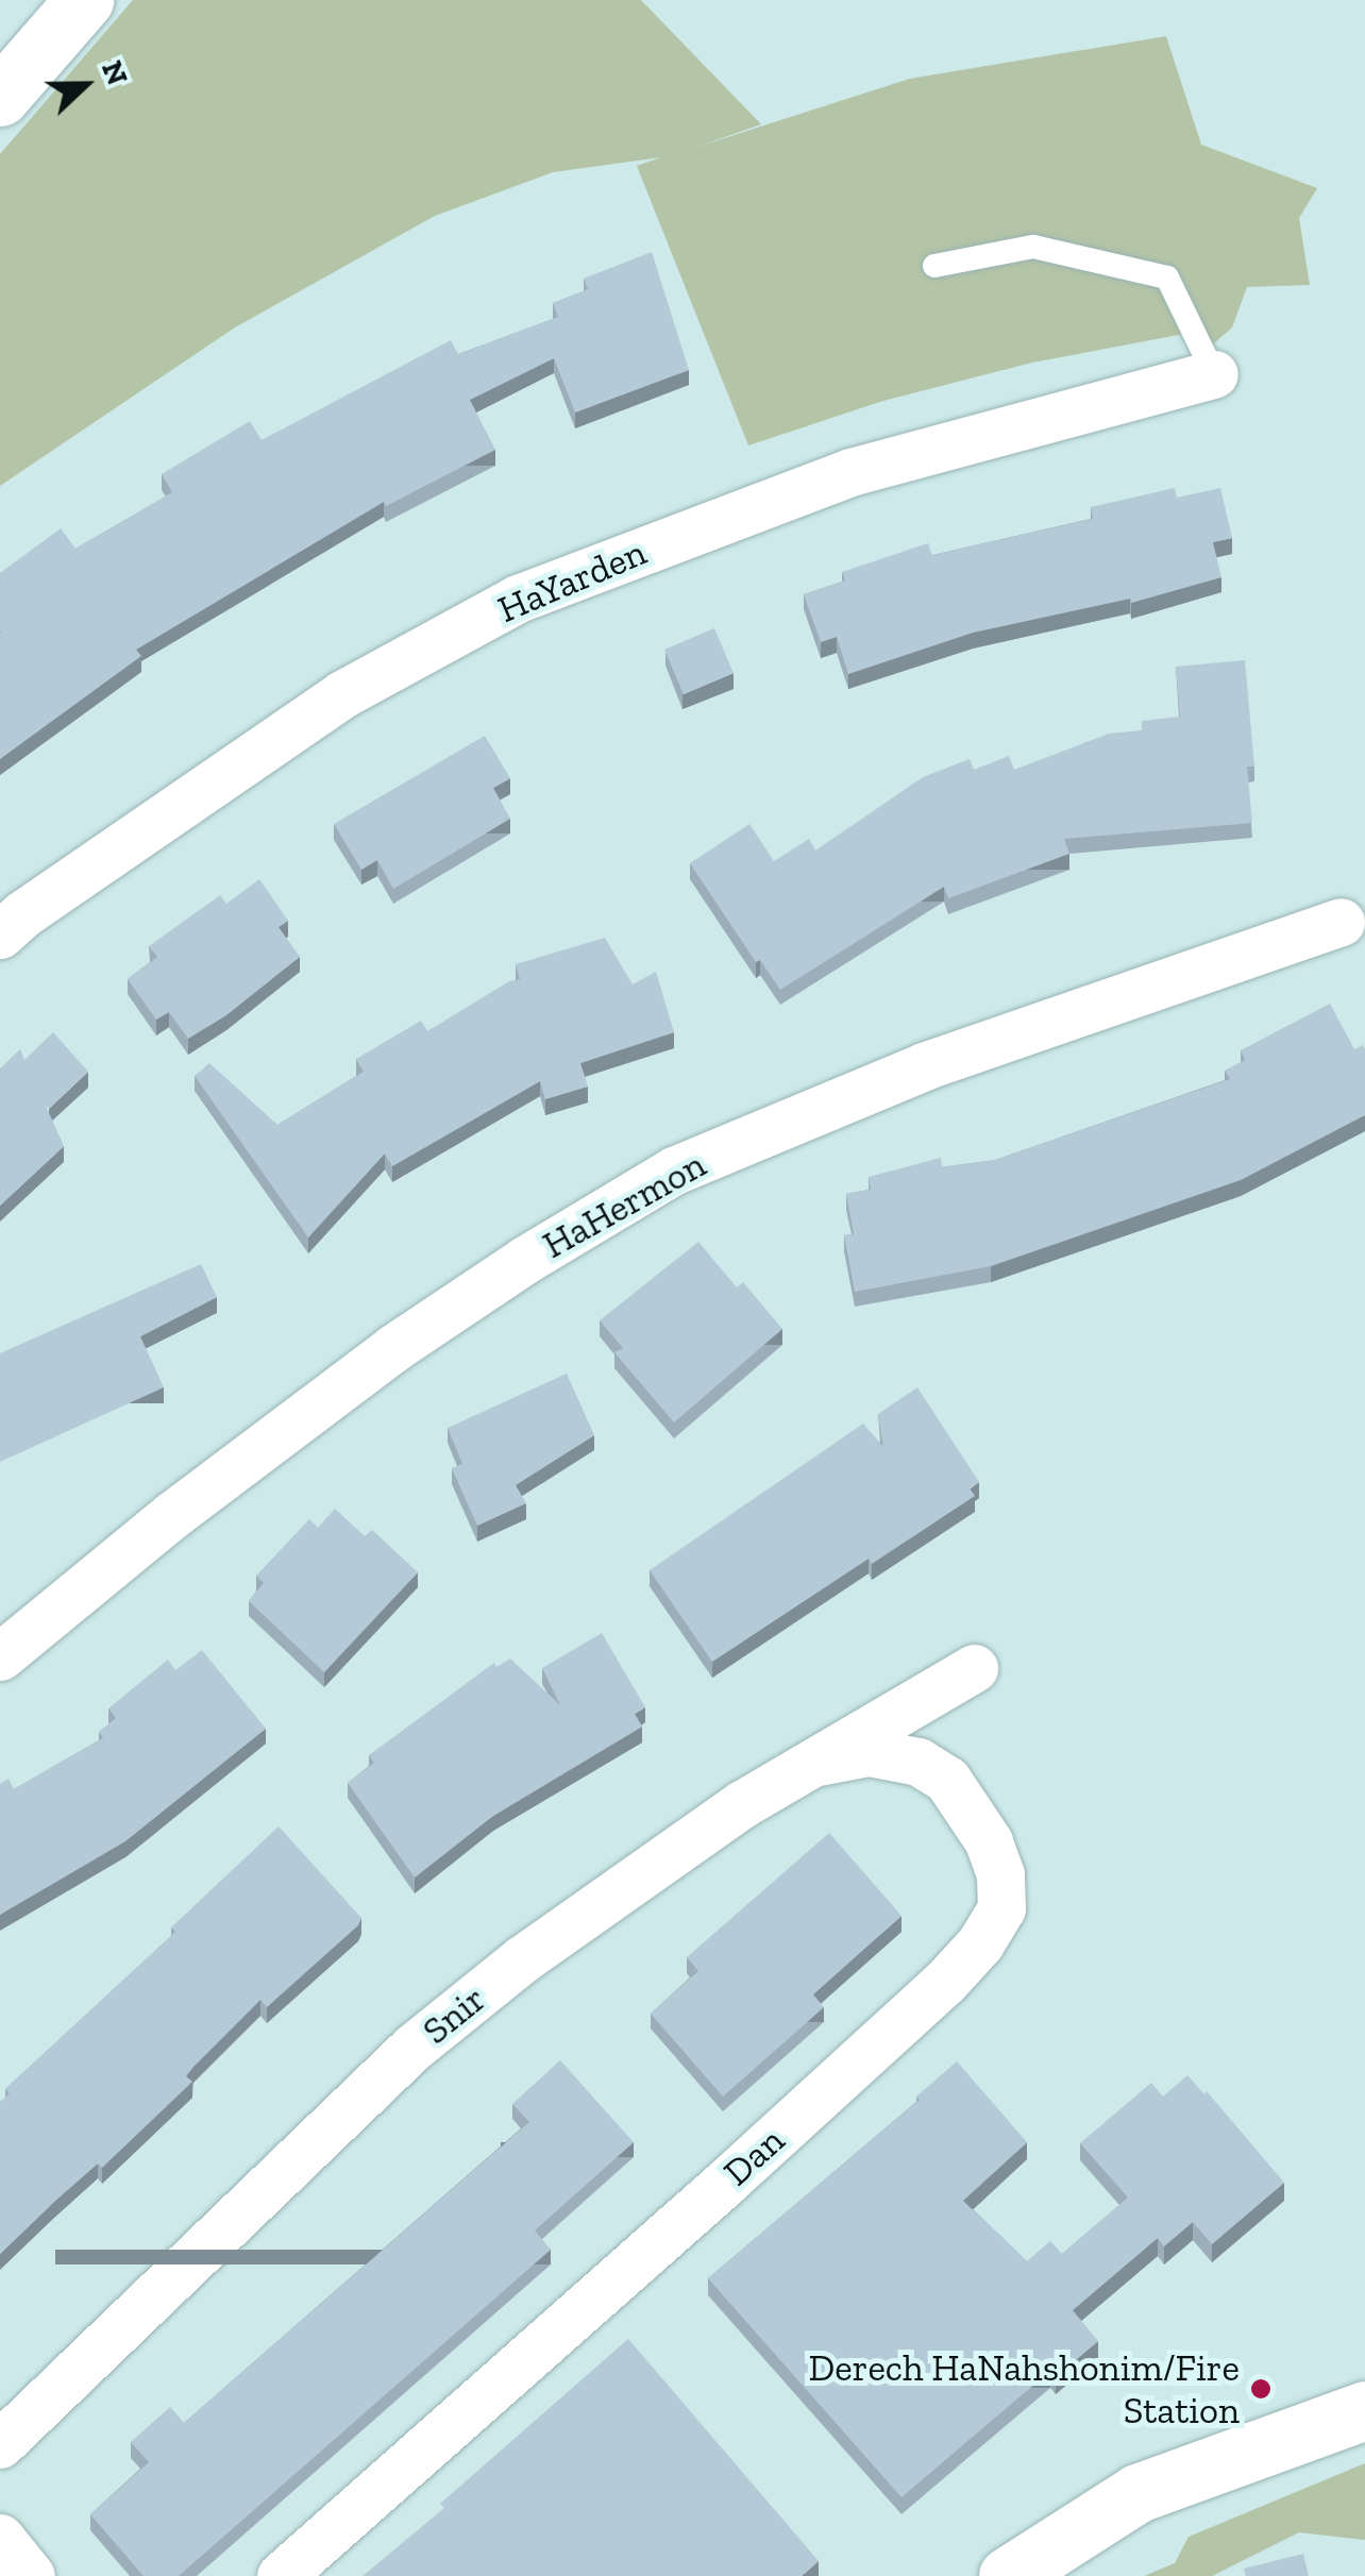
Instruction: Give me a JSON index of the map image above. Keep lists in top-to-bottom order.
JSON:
{
  "streets": {
    "street": [
      "HaYarden",
      "HaHermon",
      "Snir",
      "Dan"
    ]
  },
  "crossings": [
    ["Snir", "Dan"]
  ],
  "places": ["Derech HaNahshonim/Fire Station"],
  "north": "right"
}
